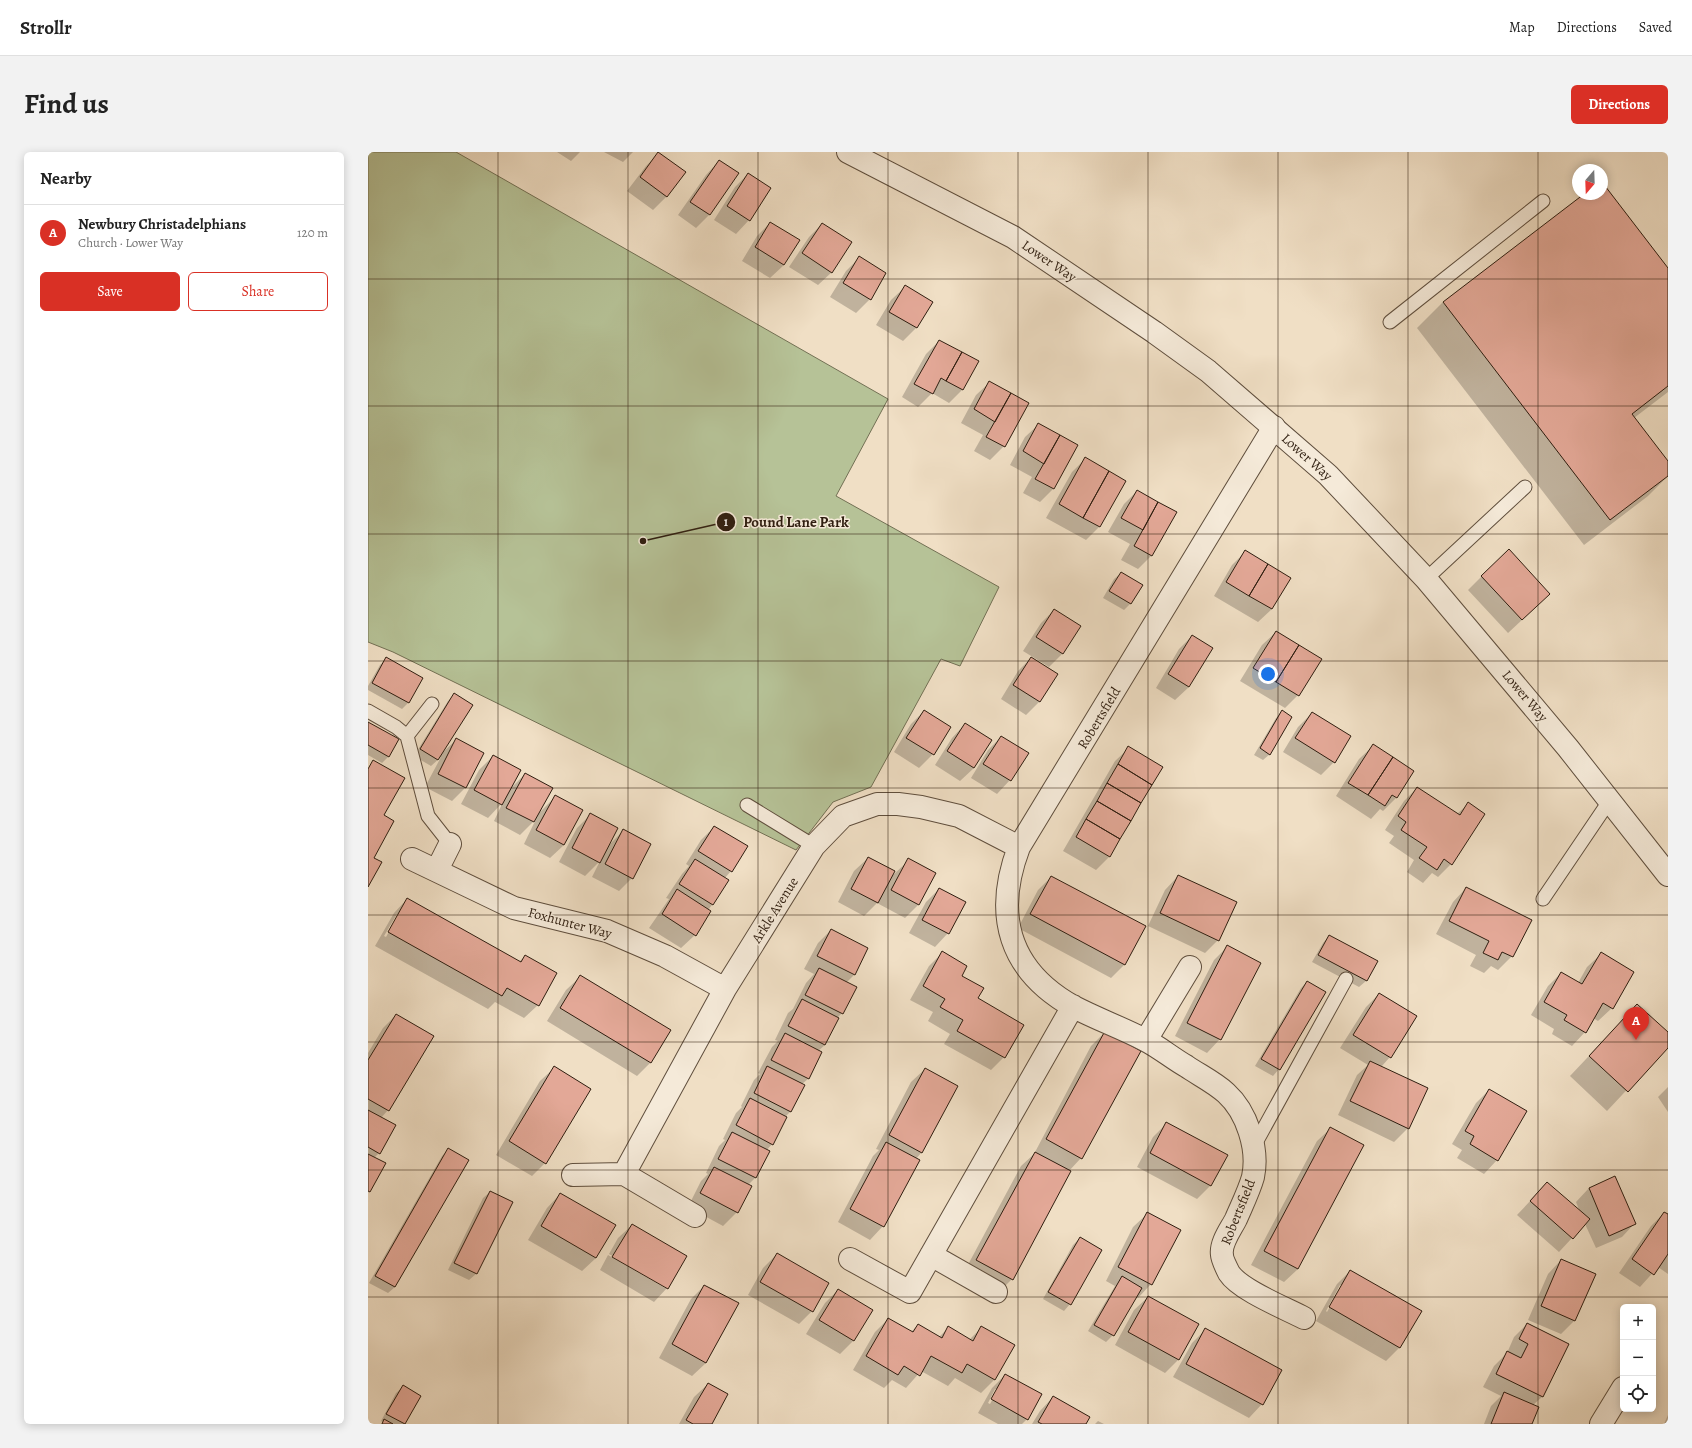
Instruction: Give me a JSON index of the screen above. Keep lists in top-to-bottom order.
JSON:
{
  "streets": {
    "street": [
      "Lower Way",
      "Robertsfield",
      "Arkle Avenue",
      "Foxhunter Way"
    ]
  },
  "crossings": [
    ["Lower Way", "Robertsfield"],
    ["Robertsfield", "Arkle Avenue"],
    ["Arkle Avenue", "Foxhunter Way"]
  ],
  "places": ["Pound Lane Park"],
  "north": "bottom",
  "page": {
    "header": "Strollr",
    "nav": ["Map", "Directions", "Saved"],
    "title": "Find us",
    "buttons": [
      "Directions",
      ["Save", "Share"]
    ],
    "heading": "Nearby",
    "list": [
      {
        "mark": "A",
        "name": "Newbury Christadelphians",
        "note": "Church · Lower Way",
        "value": "120 m"
      }
    ],
    "pins": "A",
    "map_buttons": ["+", "−"]
  }
}
